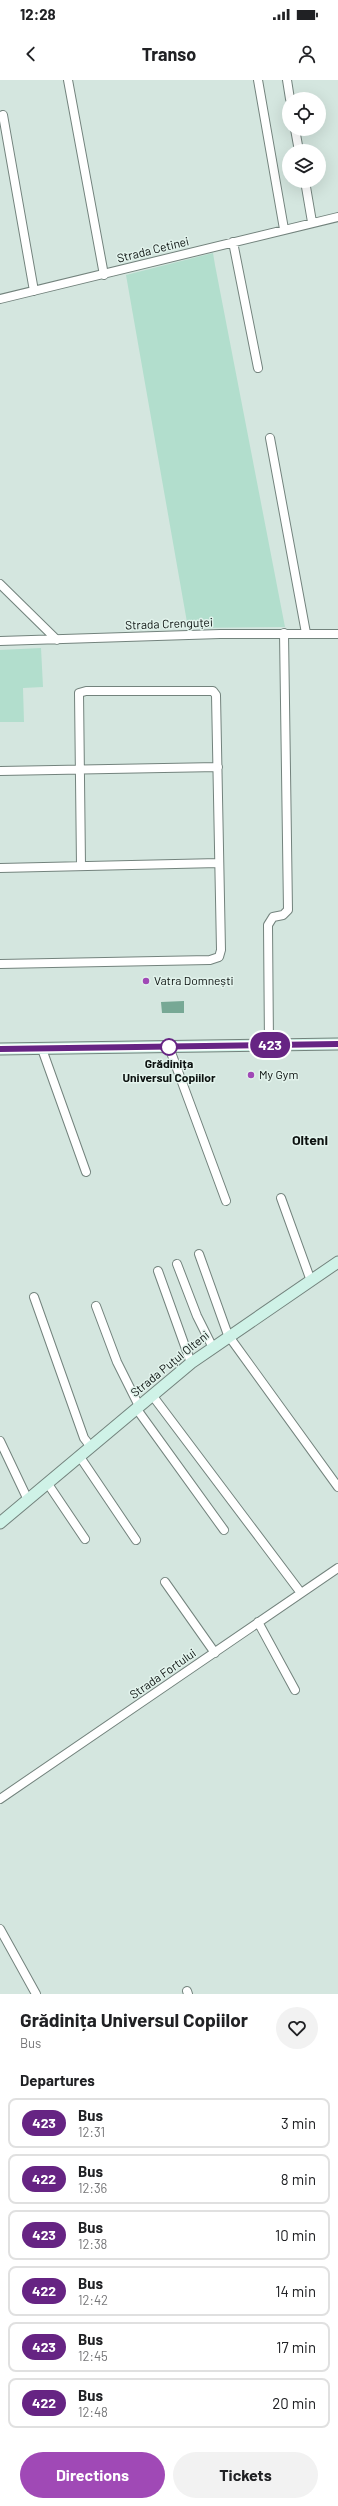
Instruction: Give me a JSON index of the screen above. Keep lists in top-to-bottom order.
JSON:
{
  "streets": {
    "street": [
      "Strada Cetinei",
      "Strada Crenguței",
      "Strada Puțul Olteni",
      "Strada Fortului"
    ]
  },
  "districts": ["Olteni"],
  "places": ["Vatra Domnești", "Grădinița Universul Copiilor", "My Gym"],
  "lines": ["bus line 423"],
  "page": {
    "status": "12:28",
    "header": "Transo",
    "on_map": "423",
    "heading": [
      ["Grădinița Universul Copiilor", "Bus"],
      "Departures"
    ],
    "list": [
      {
        "mark": "423",
        "name": "Bus",
        "note": "12:31",
        "value": "3 min"
      },
      {
        "mark": "422",
        "name": "Bus",
        "note": "12:36",
        "value": "8 min"
      },
      {
        "mark": "423",
        "name": "Bus",
        "note": "12:38",
        "value": "10 min"
      },
      {
        "mark": "422",
        "name": "Bus",
        "note": "12:42",
        "value": "14 min"
      },
      {
        "mark": "423",
        "name": "Bus",
        "note": "12:45",
        "value": "17 min"
      },
      {
        "mark": "422",
        "name": "Bus",
        "note": "12:48",
        "value": "20 min"
      }
    ],
    "buttons": ["Directions", "Tickets"]
  }
}
